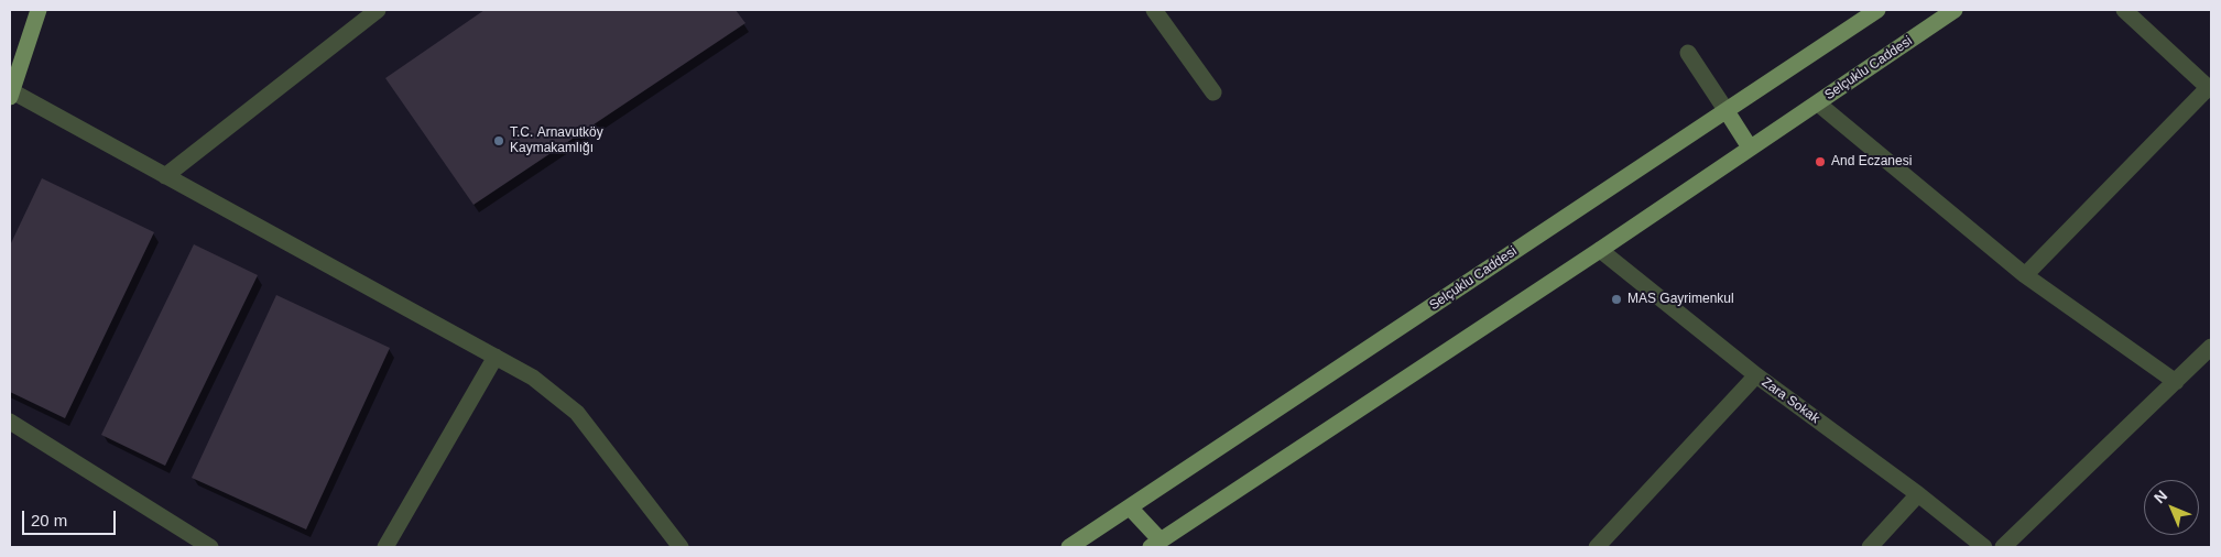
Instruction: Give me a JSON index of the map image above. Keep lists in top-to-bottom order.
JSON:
{
  "streets": {
    "main road": ["Selçuklu Caddesi"],
    "street": ["Zara Sokak"]
  },
  "crossings": [
    ["Selçuklu Caddesi", "Zara Sokak"]
  ],
  "places": ["T.C. Arnavutköy Kaymakamlığı", "And Eczanesi", "MAS Gayrimenkul"],
  "scale_bar": "20 m",
  "north": "top left"
}
